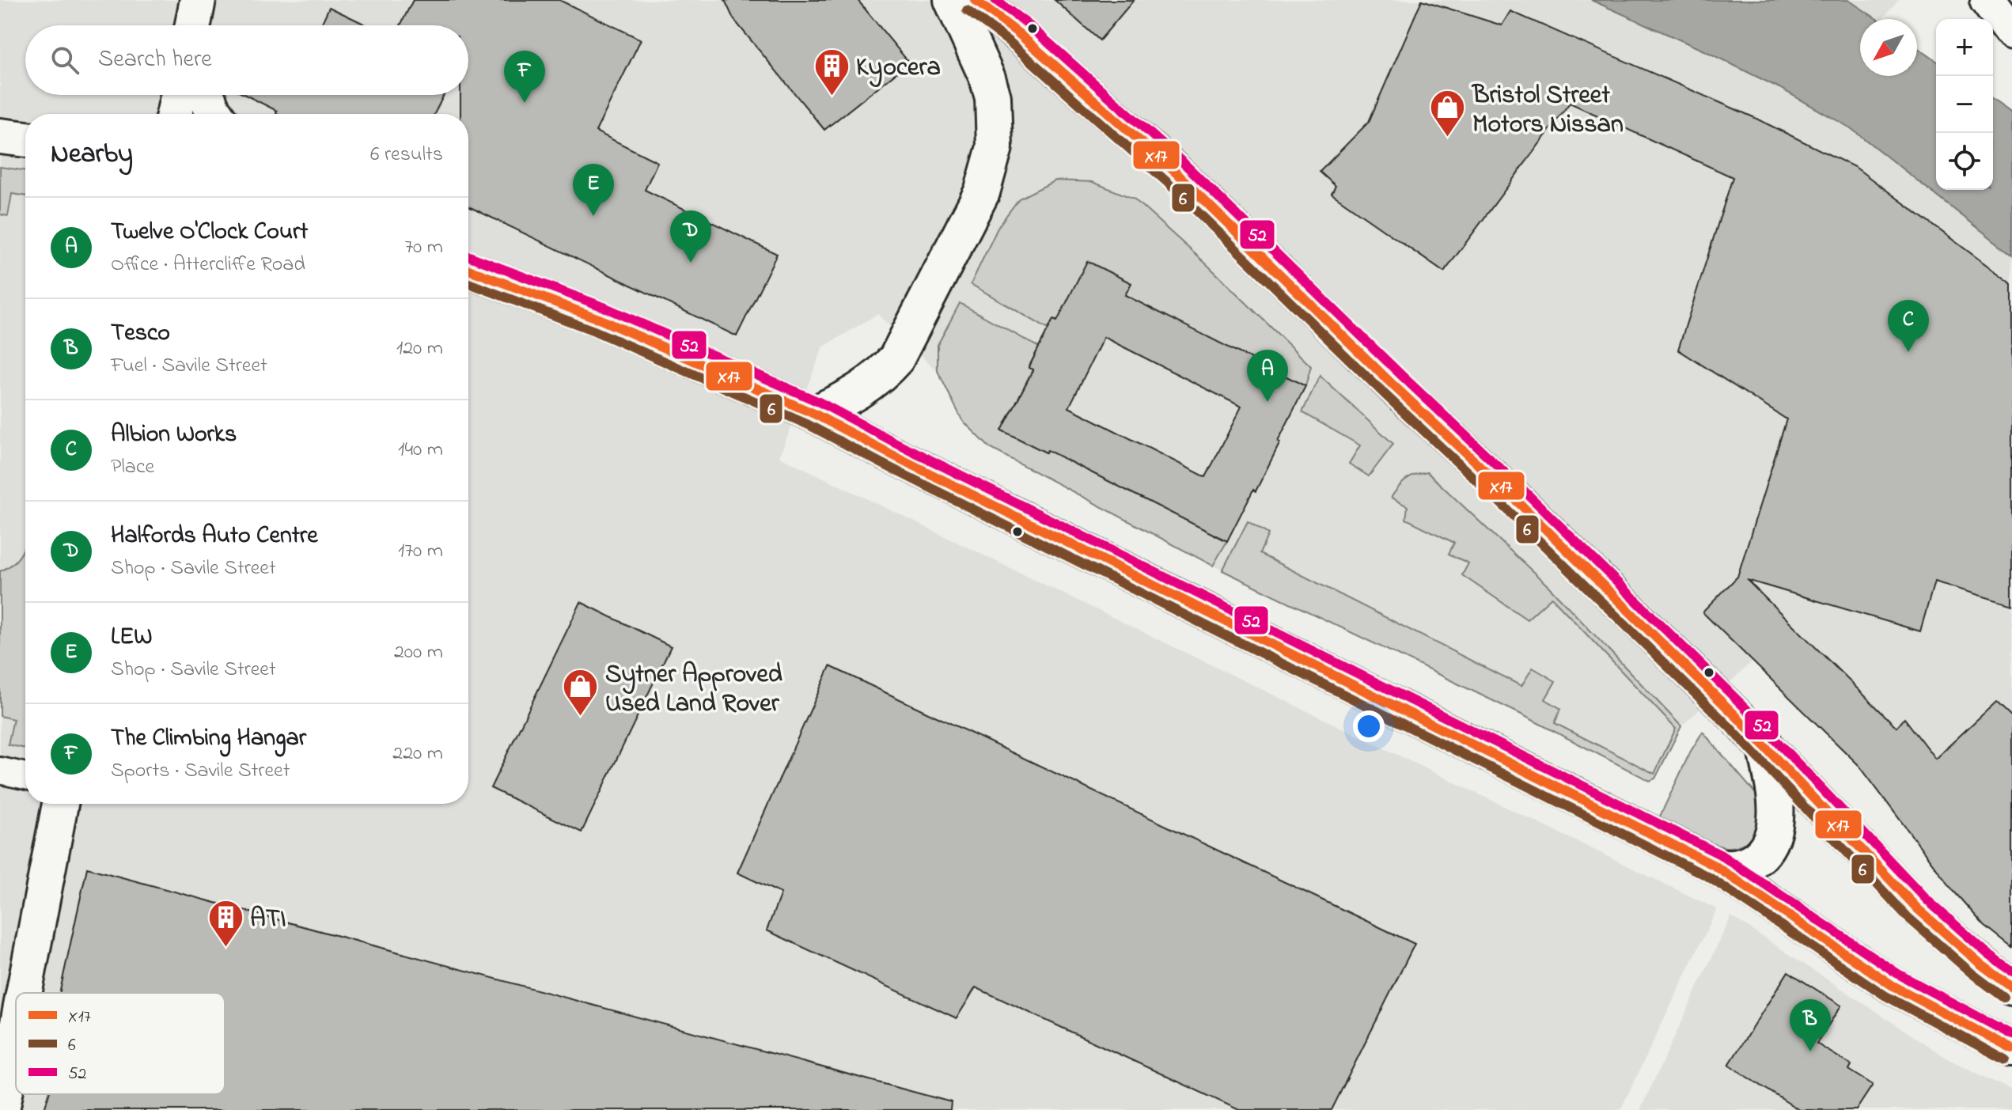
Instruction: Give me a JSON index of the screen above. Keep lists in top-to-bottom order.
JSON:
{
  "places": {
    "building": ["Kyocera", "ATI"],
    "shop": ["Bristol Street Motors Nissan", "Sytner Approved Used Land Rover"]
  },
  "lines": ["transit line X17", "transit line 52", "transit line 6"],
  "legend": ["X17", "6", "52"],
  "north": "bottom left",
  "page": {
    "map_buttons": ["+", "−"],
    "search": "Search here",
    "pins": [
      "F",
      "E",
      "D",
      "C",
      "A",
      "B"
    ],
    "heading": ["Nearby", "6 results"],
    "list": [
      {
        "mark": "A",
        "name": "Twelve O'Clock Court",
        "note": "Office · Attercliffe Road",
        "value": "70 m"
      },
      {
        "mark": "B",
        "name": "Tesco",
        "note": "Fuel · Savile Street",
        "value": "120 m"
      },
      {
        "mark": "C",
        "name": "Albion Works",
        "note": "Place",
        "value": "140 m"
      },
      {
        "mark": "D",
        "name": "Halfords Auto Centre",
        "note": "Shop · Savile Street",
        "value": "170 m"
      },
      {
        "mark": "E",
        "name": "LEW",
        "note": "Shop · Savile Street",
        "value": "200 m"
      },
      {
        "mark": "F",
        "name": "The Climbing Hangar",
        "note": "Sports · Savile Street",
        "value": "220 m"
      }
    ]
  }
}
